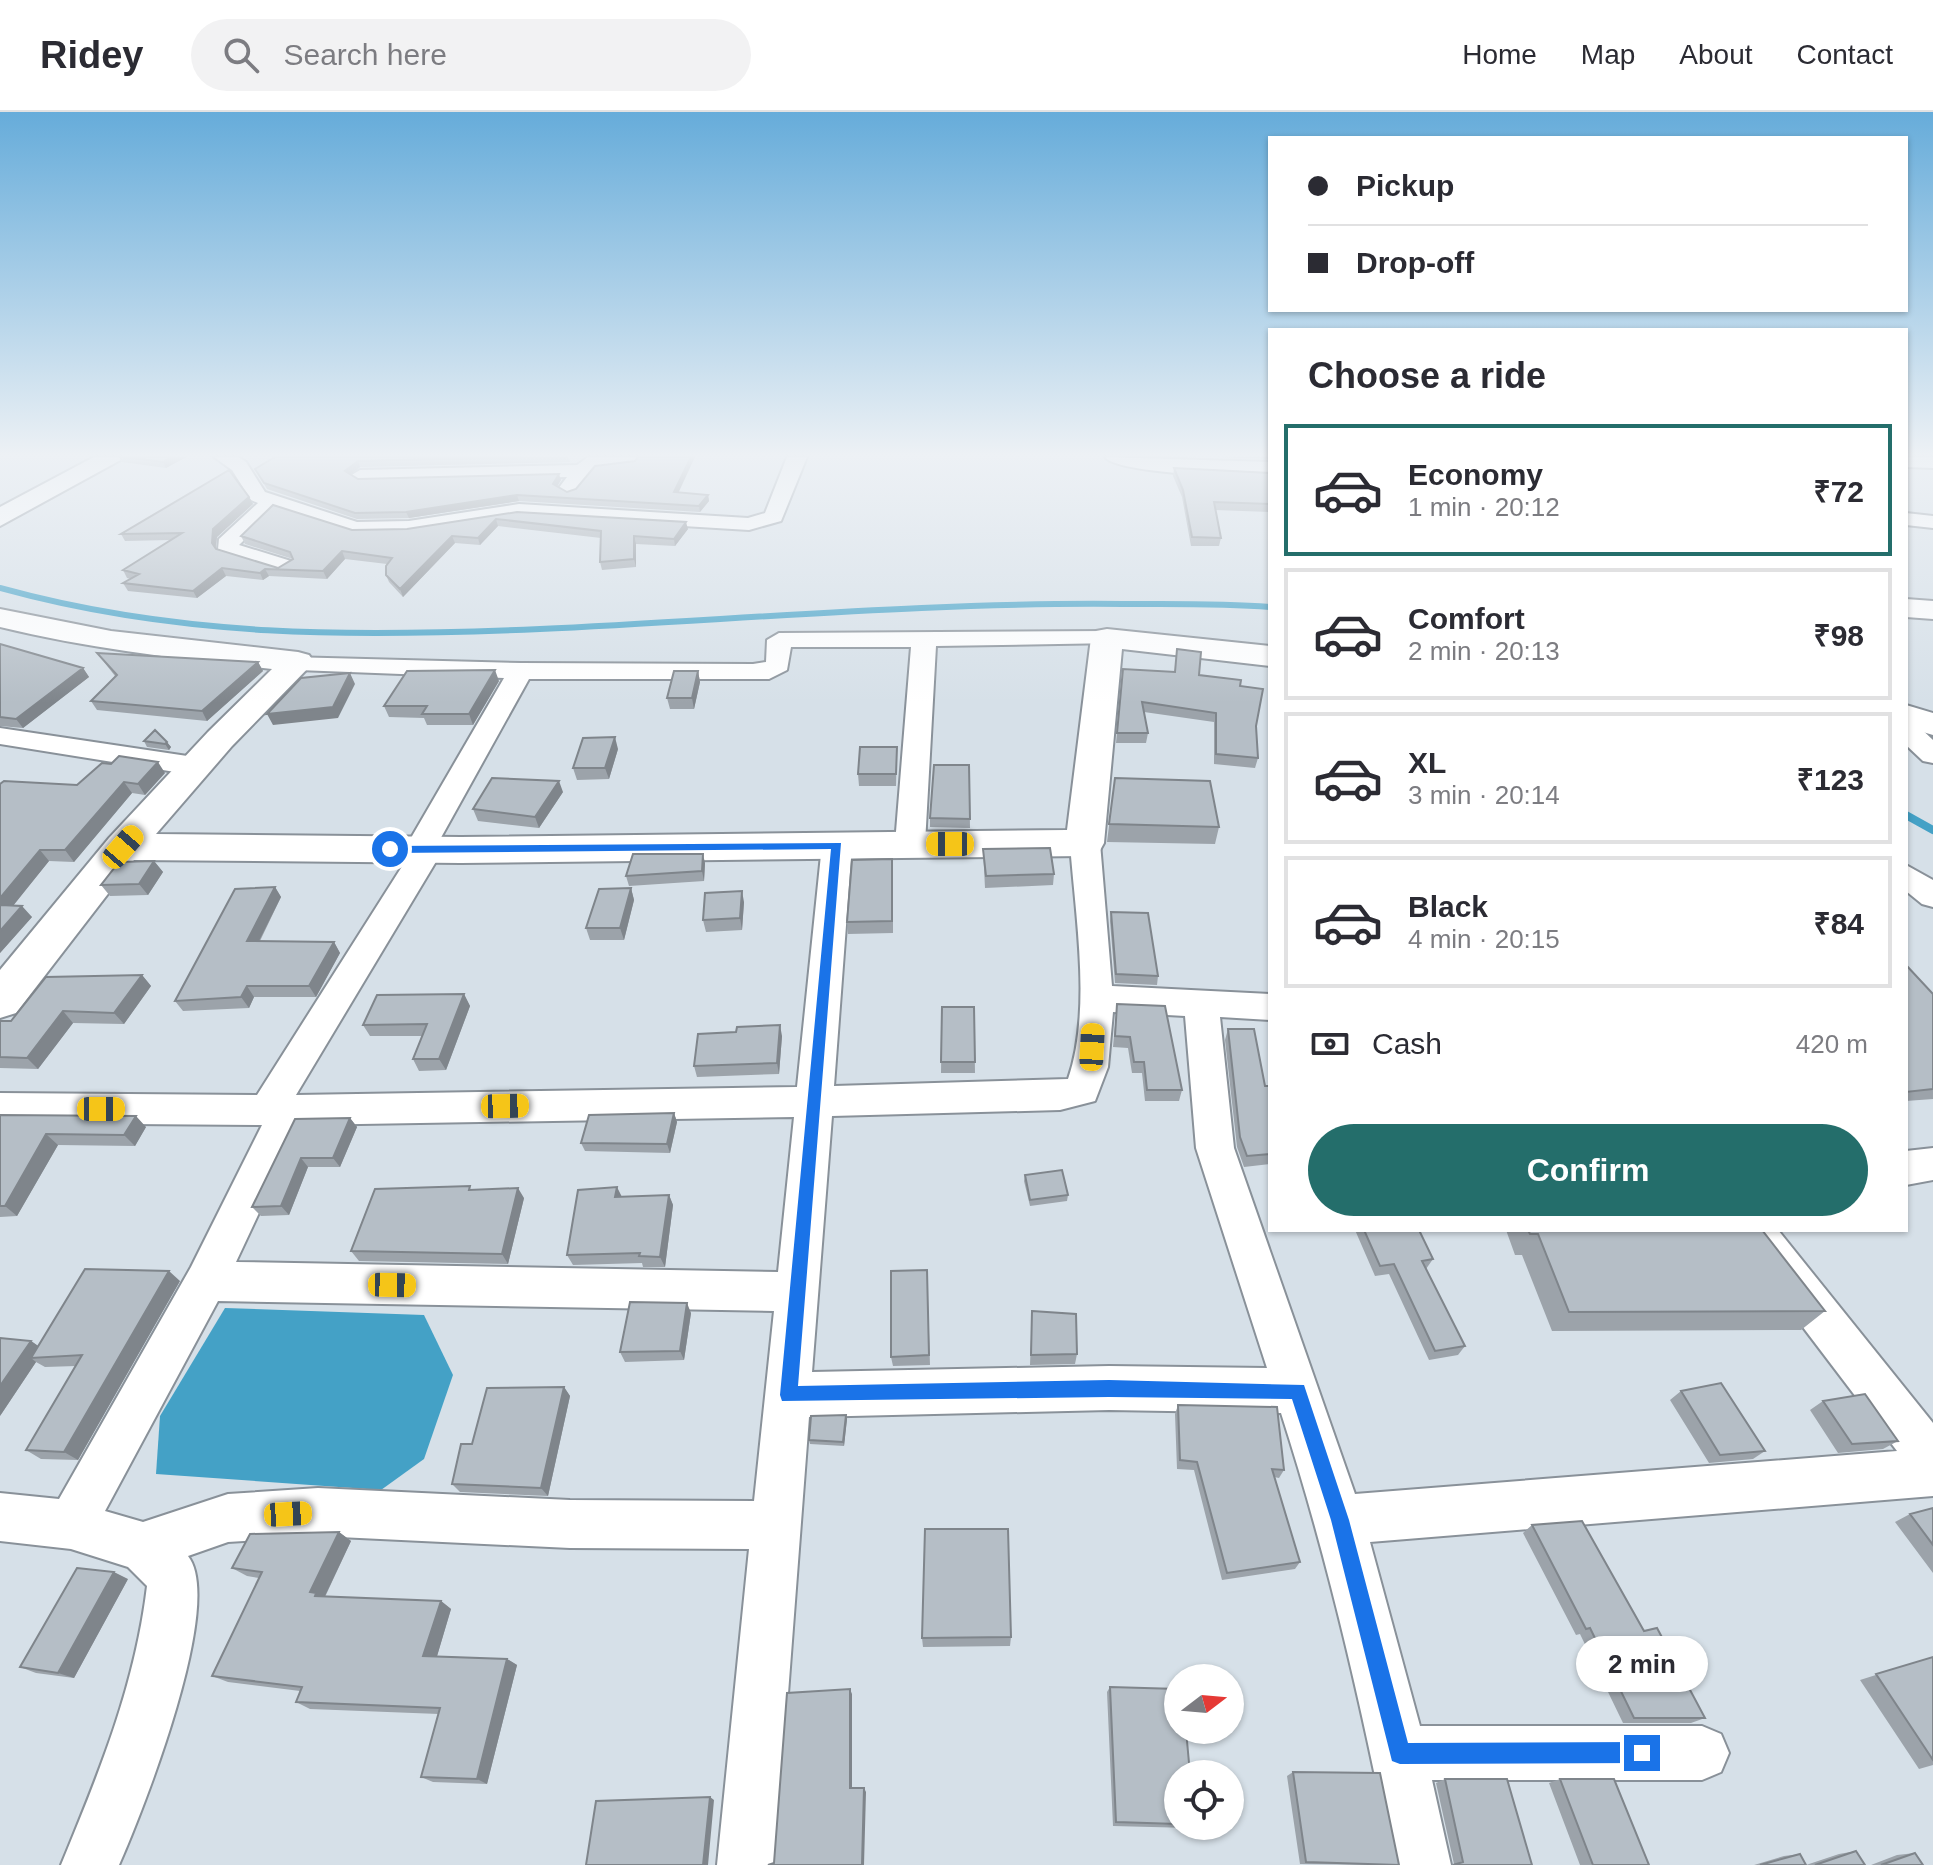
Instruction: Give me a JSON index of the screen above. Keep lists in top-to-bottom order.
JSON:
{
  "north": "right",
  "page": {
    "header": "Ridey",
    "search": "Search here",
    "nav": [
      "Home",
      "Map",
      "About",
      "Contact"
    ],
    "banner": ["Pickup", "Drop-off"],
    "heading": "Choose a ride",
    "list": [
      {
        "name": "Economy",
        "note": "1 min · 20:12",
        "value": "₹72"
      },
      {
        "name": "Comfort",
        "note": "2 min · 20:13",
        "value": "₹98"
      },
      {
        "name": "XL",
        "note": "3 min · 20:14",
        "value": "₹123"
      },
      {
        "name": "Black",
        "note": "4 min · 20:15",
        "value": "₹84"
      }
    ],
    "pay": ["Cash", "420 m"],
    "buttons": "Confirm",
    "bubble": "2 min"
  }
}
